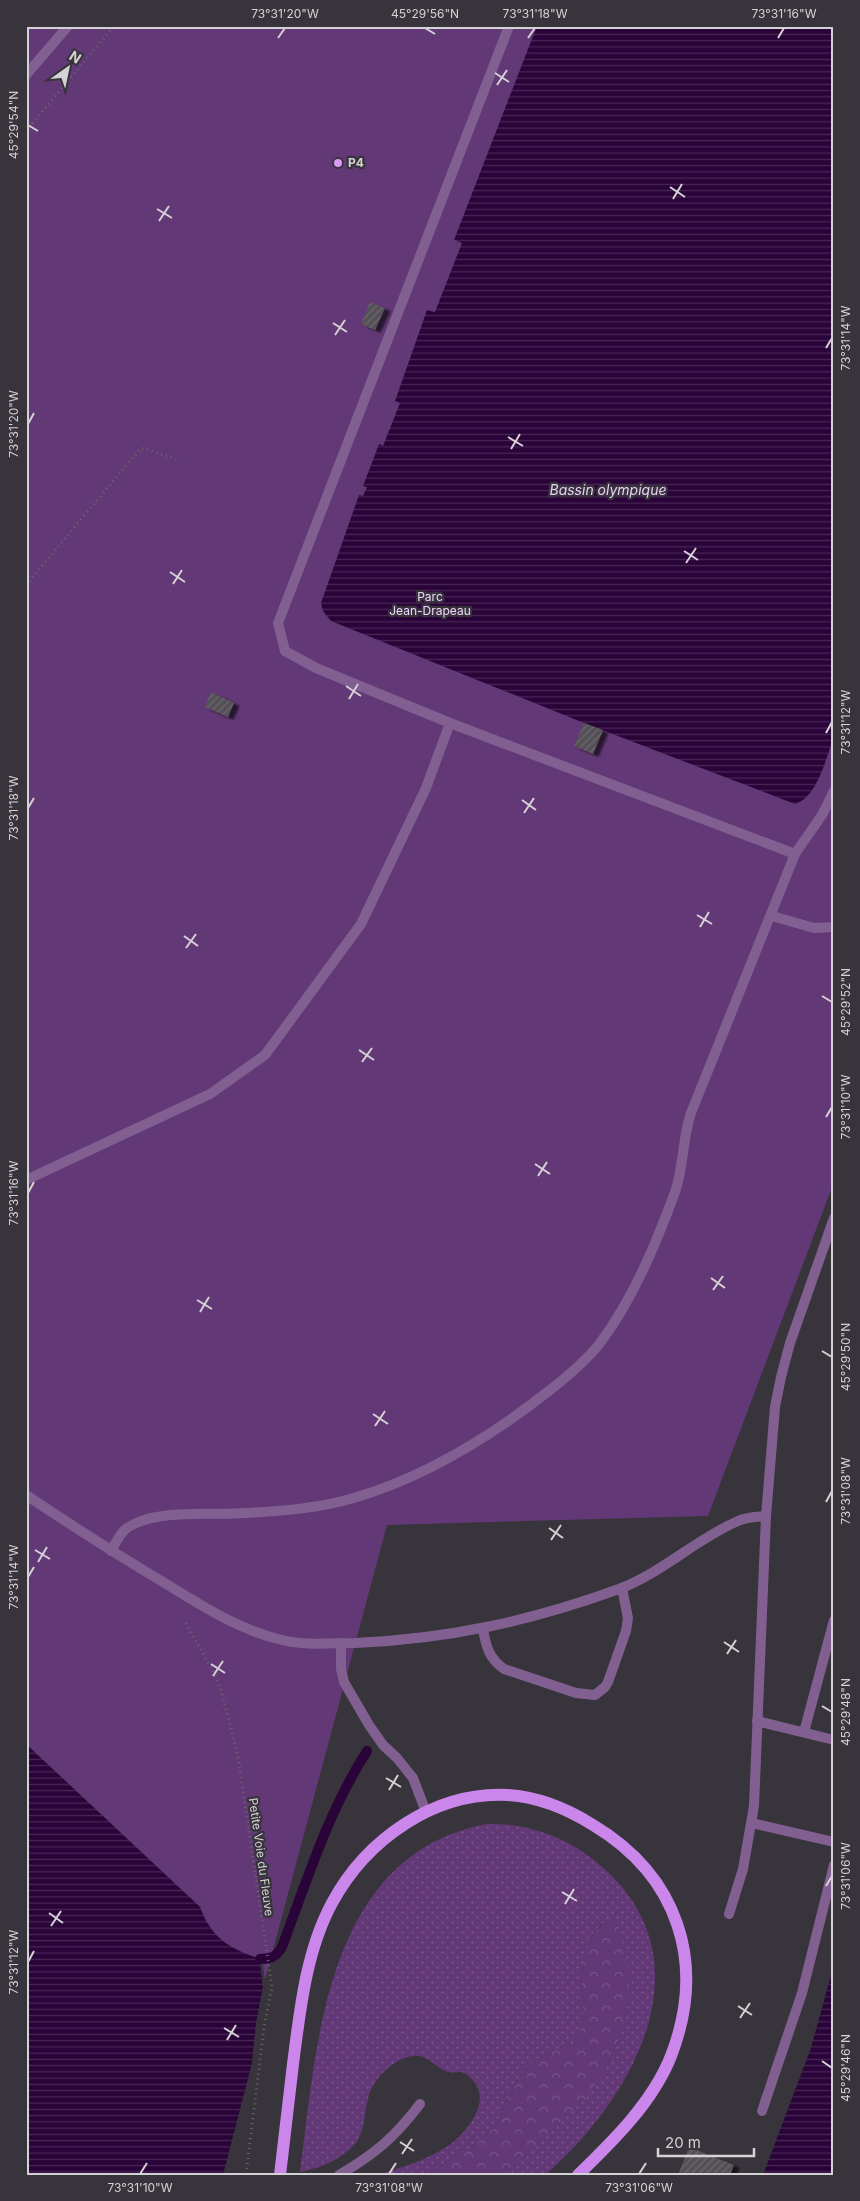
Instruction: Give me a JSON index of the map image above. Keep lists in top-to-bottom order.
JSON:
{
  "streets": {
    "path": ["Petite Voie du Fleuve"]
  },
  "water": ["Bassin olympique"],
  "parks": ["Parc Jean-Drapeau"],
  "places": ["P4"],
  "scale_bar": "20 m",
  "north": "top right",
  "coordinates": [
    "73°31'20\"W",
    "45°29'56\"N",
    "73°31'18\"W",
    "73°31'16\"W",
    "45°29'54\"N",
    "73°31'14\"W",
    "73°31'12\"W",
    "45°29'52\"N",
    "73°31'10\"W",
    "45°29'50\"N",
    "73°31'08\"W",
    "45°29'48\"N",
    "73°31'06\"W",
    "45°29'46\"N"
  ]
}
